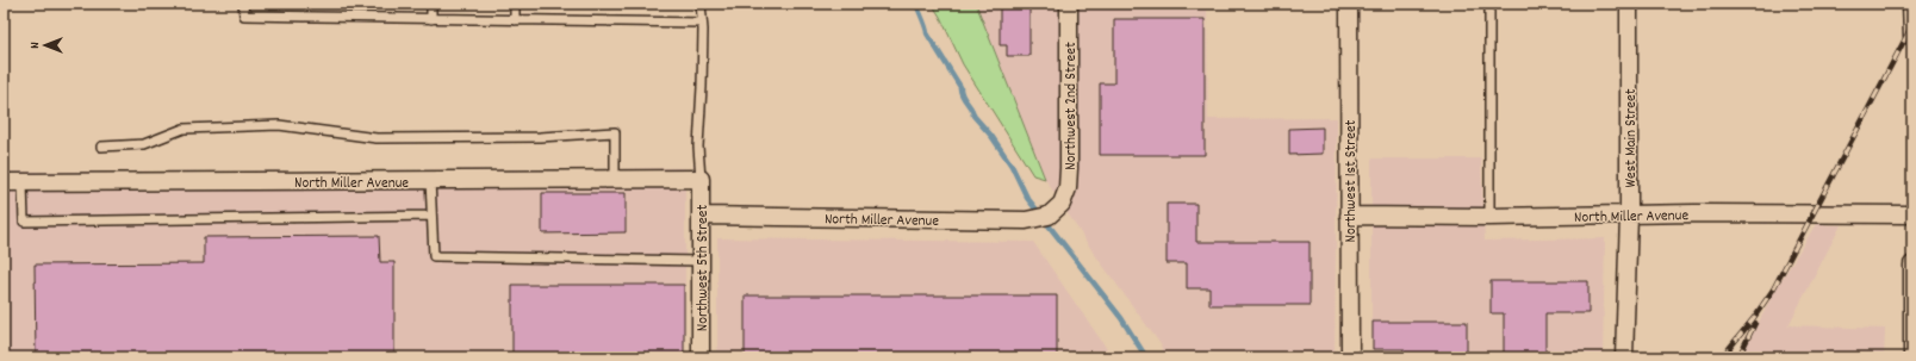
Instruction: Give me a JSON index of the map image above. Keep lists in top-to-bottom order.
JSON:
{
  "streets": {
    "street": [
      "Northwest 2nd Street",
      "West Main Street",
      "North Miller Avenue",
      "Northwest 1st Street",
      "Northwest 5th Street"
    ]
  },
  "crossings": [
    ["Northwest 2nd Street", "North Miller Avenue"],
    ["West Main Street", "North Miller Avenue"],
    ["North Miller Avenue", "Northwest 1st Street"],
    ["North Miller Avenue", "Northwest 5th Street"]
  ],
  "north": "left"
}
